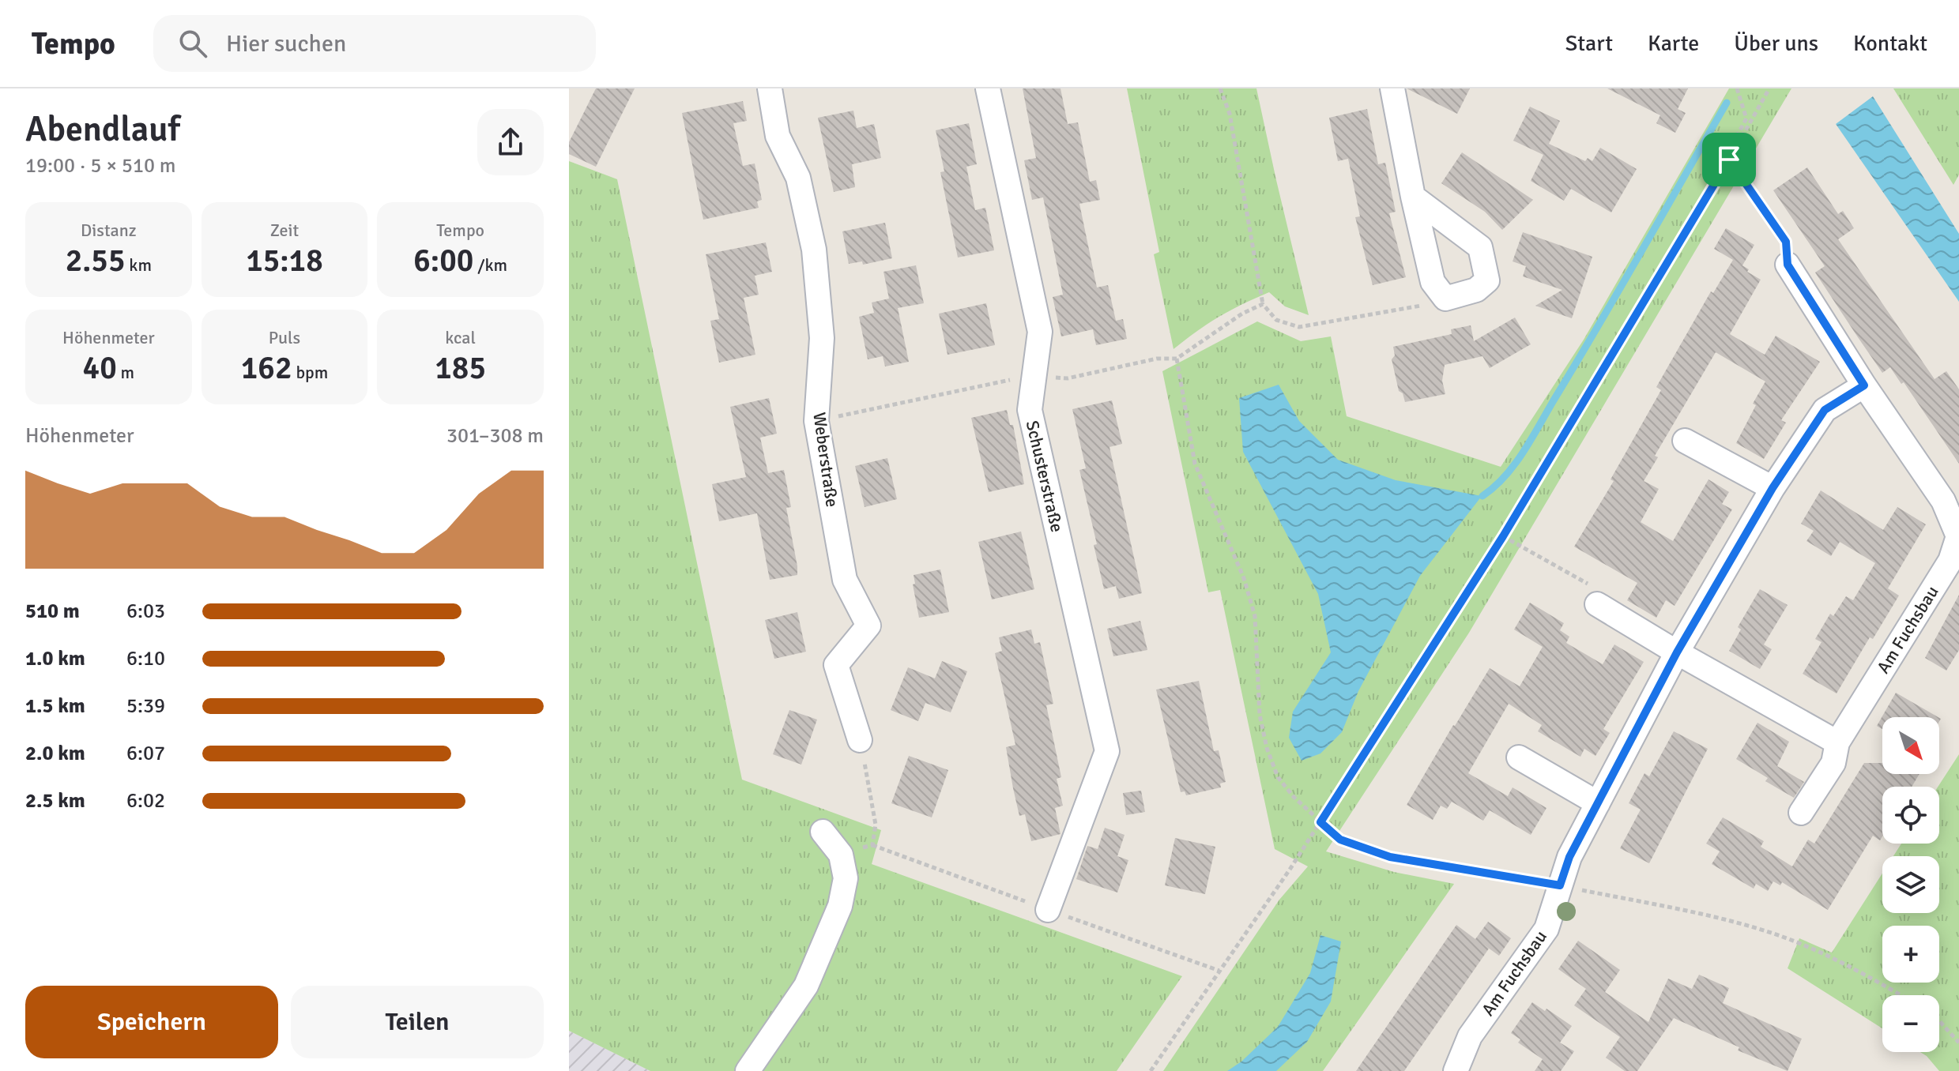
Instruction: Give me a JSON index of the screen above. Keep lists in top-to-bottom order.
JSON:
{
  "streets": {
    "street": ["Weberstraße", "Schusterstraße", "Am Fuchsbau"]
  },
  "north": "bottom right",
  "page": {
    "header": "Tempo",
    "search": "Hier suchen",
    "nav": [
      "Start",
      "Karte",
      "Über uns",
      "Kontakt"
    ],
    "heading": ["Abendlauf", "19:00 · 5 × 510 m"],
    "stats": [
      ["Distanz", "2.55 km"],
      ["Zeit", "15:18"],
      ["Tempo", "6:00 /km"],
      ["Höhenmeter", "40 m"],
      ["Puls", "162 bpm"],
      ["kcal", "185"]
    ],
    "chart": ["Höhenmeter", "301–308 m"],
    "list": [
      {
        "name": "510 m",
        "note": "6:03"
      },
      {
        "name": "1.0 km",
        "note": "6:10"
      },
      {
        "name": "1.5 km",
        "note": "5:39"
      },
      {
        "name": "2.0 km",
        "note": "6:07"
      },
      {
        "name": "2.5 km",
        "note": "6:02"
      }
    ],
    "map_buttons": ["+", "−"],
    "buttons": ["Speichern", "Teilen"]
  }
}
